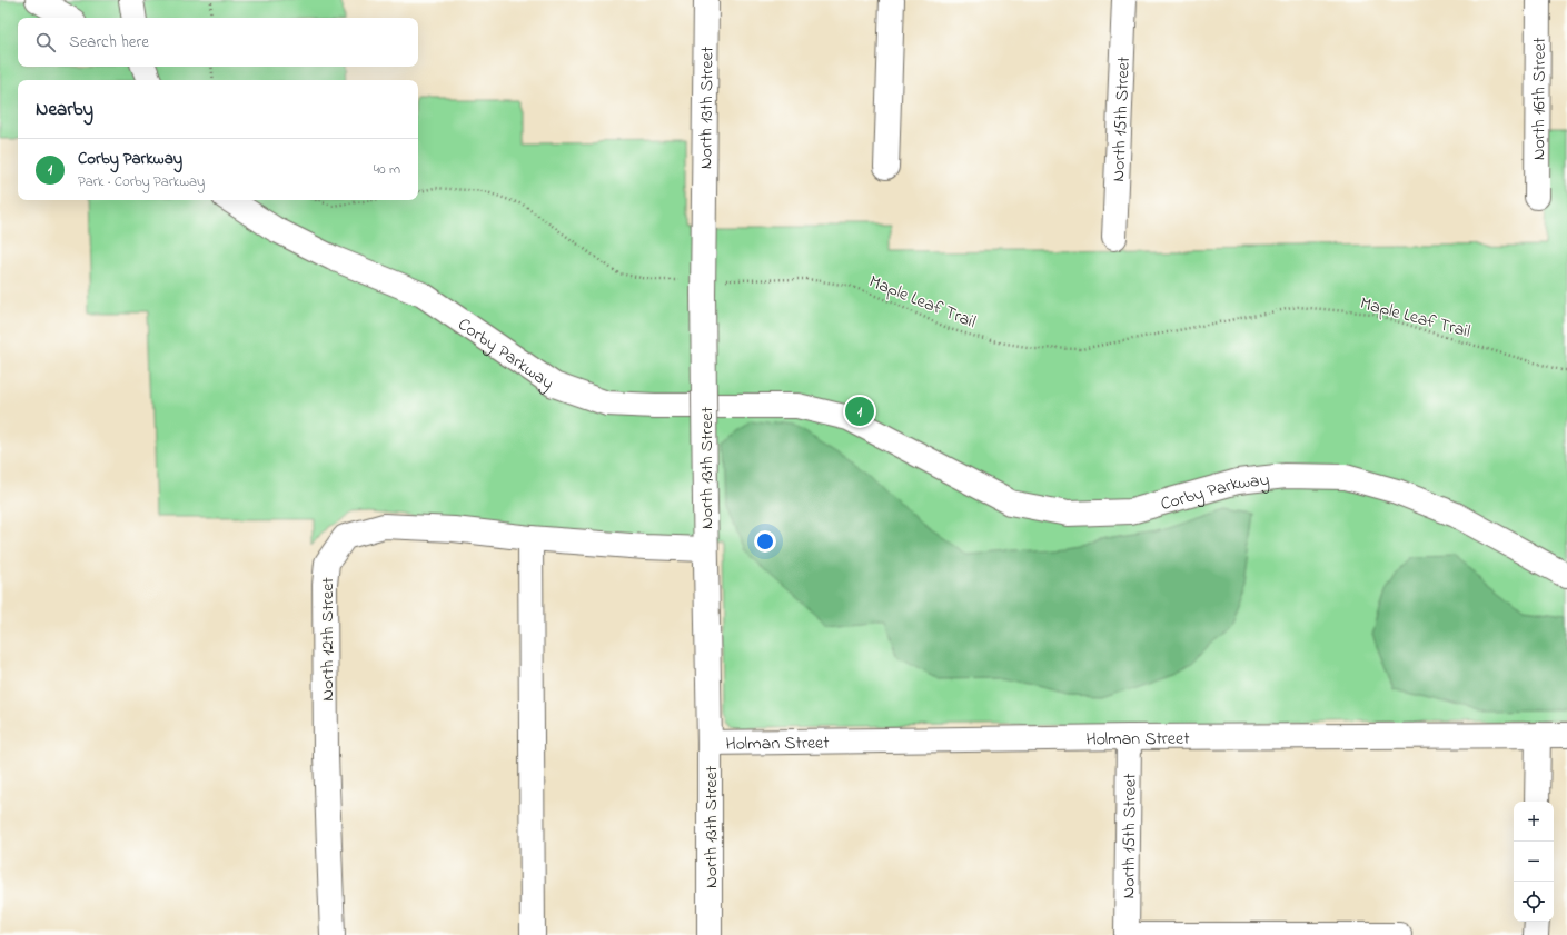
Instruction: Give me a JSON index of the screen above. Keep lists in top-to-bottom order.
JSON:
{
  "streets": {
    "street": [
      "North 16th Street",
      "North 13th Street",
      "North 15th Street",
      "Corby Parkway",
      "North 12th Street",
      "Holman Street"
    ],
    "path": ["Maple Leaf Trail"]
  },
  "crossings": [
    ["North 13th Street", "Maple Leaf Trail"],
    ["North 13th Street", "Holman Street"],
    ["North 15th Street", "Holman Street"]
  ],
  "page": {
    "search": "Search here",
    "heading": "Nearby",
    "list": [
      {
        "mark": "1",
        "name": "Corby Parkway",
        "note": "Park · Corby Parkway",
        "value": "40 m"
      }
    ],
    "pins": "1",
    "map_buttons": ["+", "−"]
  }
}
